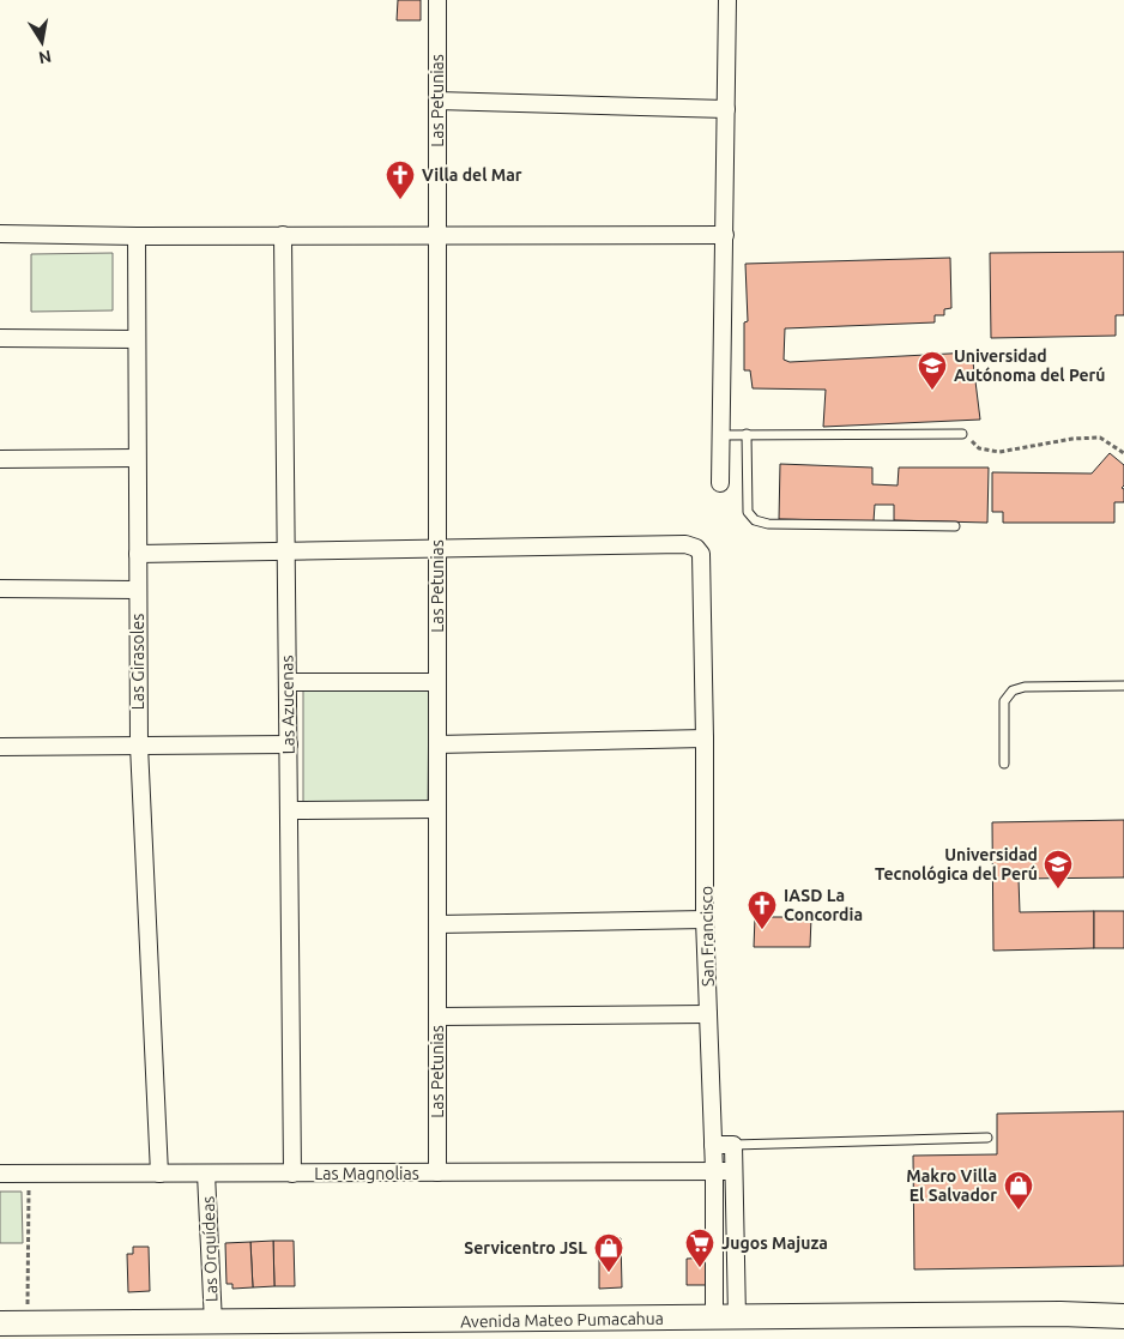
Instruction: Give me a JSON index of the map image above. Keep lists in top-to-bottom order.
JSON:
{
  "streets": {
    "main road": ["Avenida Mateo Pumacahua"],
    "street": [
      "Las Petunias",
      "Las Girasoles",
      "Las Azucenas",
      "San Francisco",
      "Las Magnolias",
      "Las Orquídeas"
    ]
  },
  "crossings": [
    ["Las Petunias", "San Francisco"],
    ["Las Petunias", "Las Magnolias"],
    ["Las Girasoles", "Las Magnolias"],
    ["Las Azucenas", "Las Magnolias"],
    ["San Francisco", "Las Magnolias"],
    ["San Francisco", "Avenida Mateo Pumacahua"],
    ["Las Magnolias", "Las Orquídeas"],
    ["Las Orquídeas", "Avenida Mateo Pumacahua"]
  ],
  "places": {
    "church": ["Villa del Mar", "IASD La Concordia"],
    "school or university": ["Universidad Autónoma del Perú", "Universidad Tecnológica del Perú"],
    "shop": ["Makro Villa El Salvador", "Servicentro JSL"],
    "supermarket": ["Jugos Majuza"]
  },
  "north": "bottom"
}
